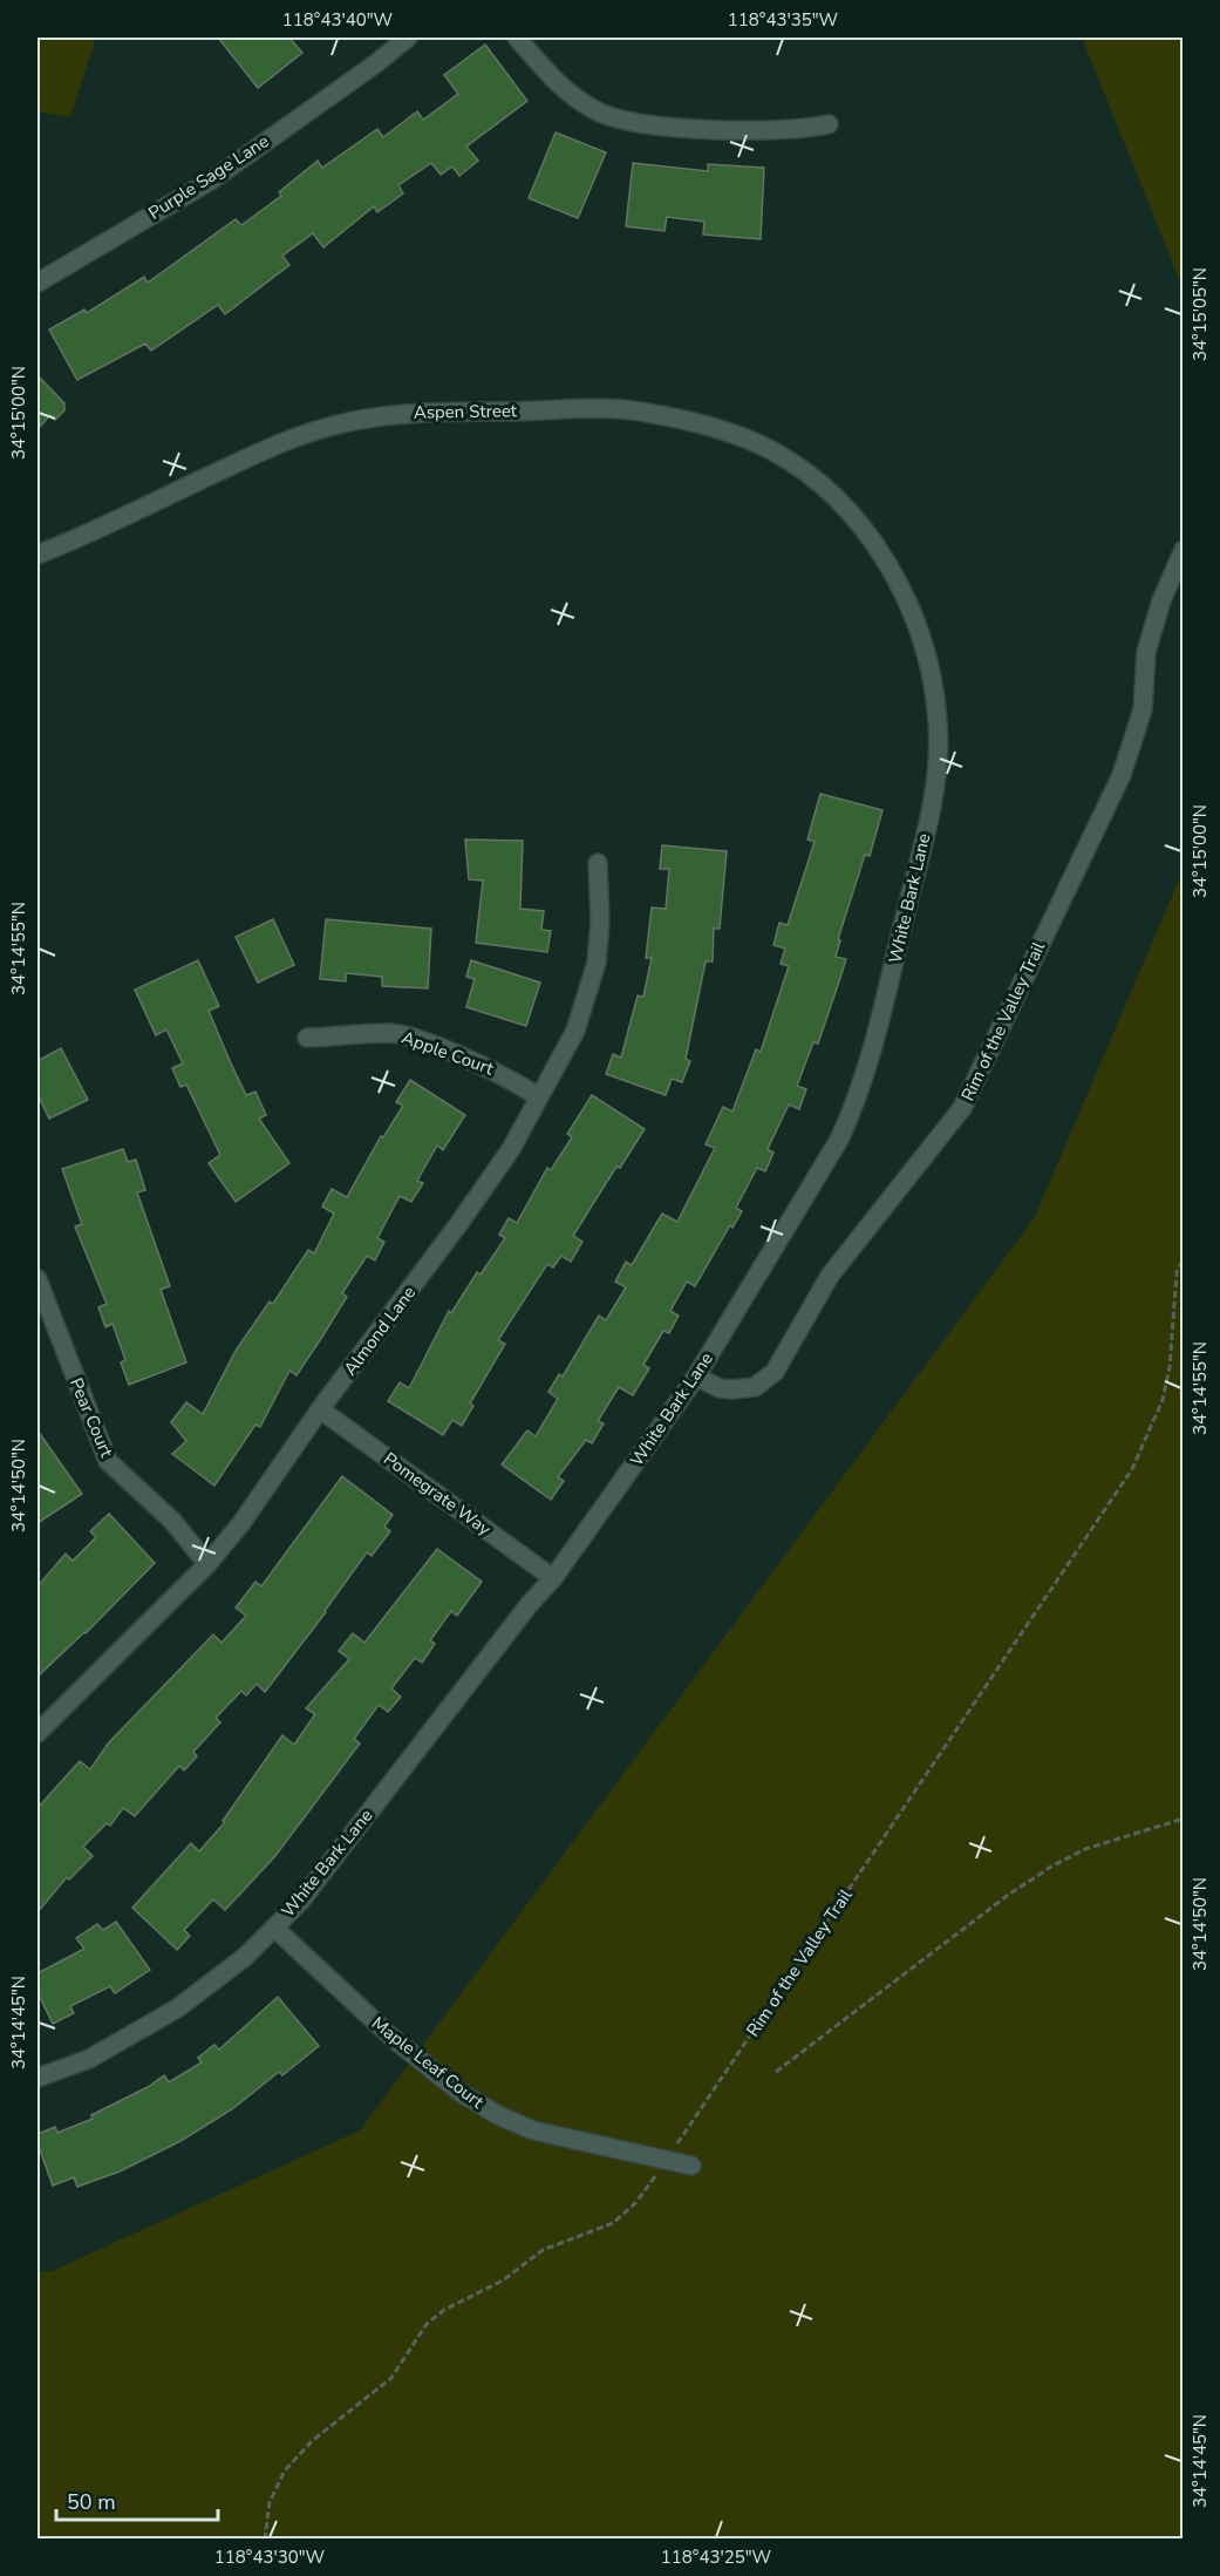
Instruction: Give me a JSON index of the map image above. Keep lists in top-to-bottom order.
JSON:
{
  "streets": {
    "street": [
      "Purple Sage Lane",
      "Aspen Street",
      "White Bark Lane",
      "Rim of the Valley Trail",
      "Apple Court",
      "Almond Lane",
      "Pear Court",
      "Pomegrate Way",
      "Maple Leaf Court"
    ]
  },
  "crossings": [
    ["Aspen Street", "White Bark Lane"],
    ["White Bark Lane", "Rim of the Valley Trail"],
    ["White Bark Lane", "Pomegrate Way"],
    ["White Bark Lane", "Maple Leaf Court"],
    ["Rim of the Valley Trail", "Maple Leaf Court"],
    ["Apple Court", "Almond Lane"],
    ["Almond Lane", "Pear Court"],
    ["Almond Lane", "Pomegrate Way"]
  ],
  "scale_bar": "50 m",
  "coordinates": [
    "118°43'40\"W",
    "118°43'35\"W",
    "34°15'05\"N",
    "34°15'00\"N",
    "34°14'55\"N",
    "34°14'50\"N",
    "34°14'45\"N",
    "118°43'30\"W",
    "118°43'25\"W"
  ]
}
